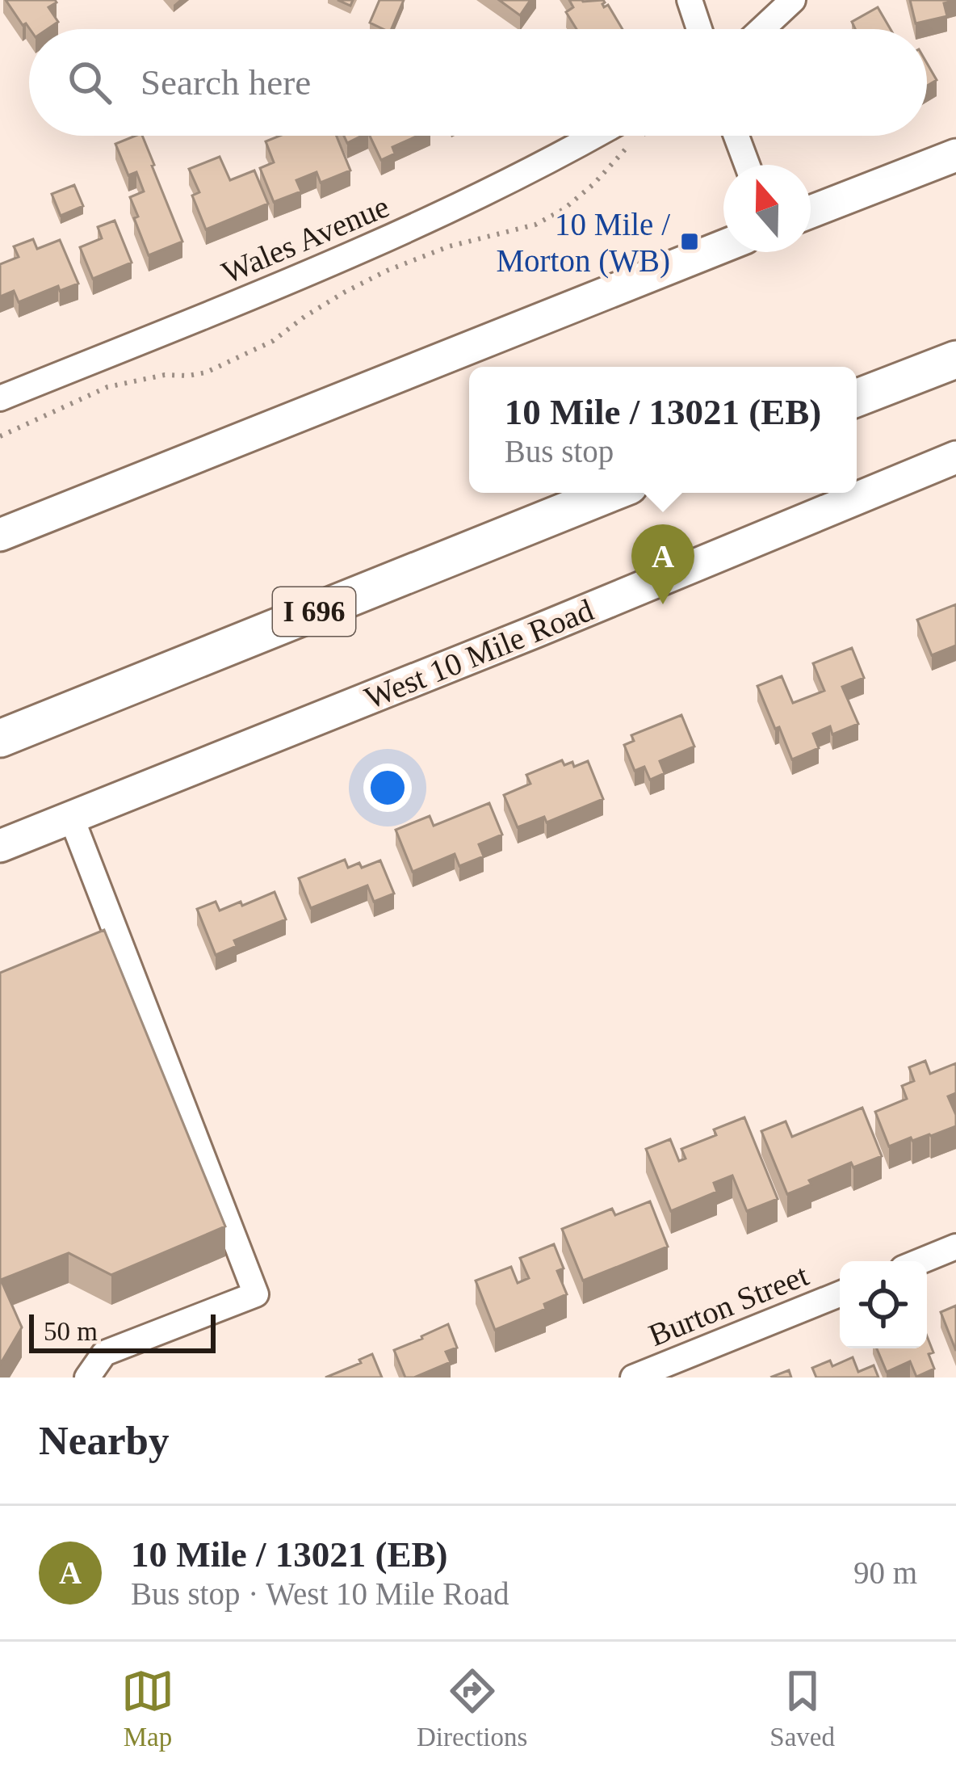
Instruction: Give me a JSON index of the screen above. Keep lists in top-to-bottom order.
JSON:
{
  "streets": {
    "highway": ["I 696"],
    "main road": ["West 10 Mile Road"],
    "street": ["Wales Avenue", "Burton Street"]
  },
  "places": {
    "transit": ["10 Mile / Morton (WB)"]
  },
  "scale_bar": "50 m",
  "north": "top",
  "page": {
    "search": "Search here",
    "popup": ["10 Mile / 13021 (EB)", "Bus stop"],
    "pins": "A",
    "scale": "50 m",
    "heading": "Nearby",
    "list": [
      {
        "mark": "A",
        "name": "10 Mile / 13021 (EB)",
        "note": "Bus stop · West 10 Mile Road",
        "value": "90 m"
      }
    ],
    "nav": ["Map", "Directions", "Saved"]
  }
}
